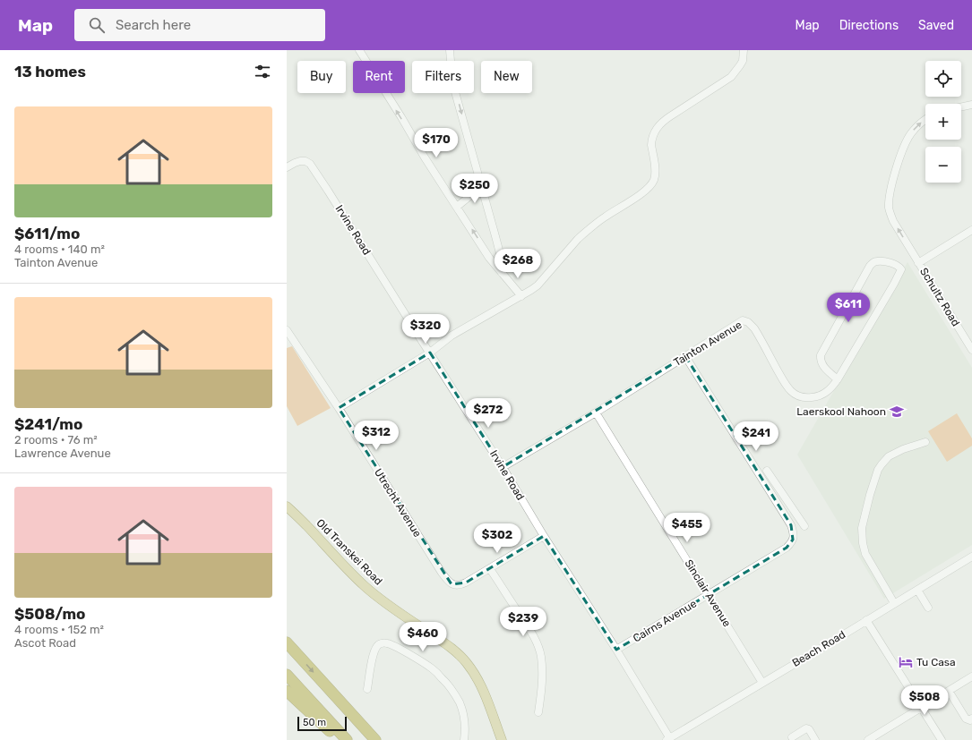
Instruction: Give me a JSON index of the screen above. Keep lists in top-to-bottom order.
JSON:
{
  "streets": {
    "main road": ["Old Transkei Road"],
    "street": [
      "Irvine Road",
      "Schultz Road",
      "Tainton Avenue",
      "Utrecht Avenue",
      "Sinclair Avenue",
      "Cairns Avenue",
      "Beach Road"
    ]
  },
  "crossings": [
    ["Irvine Road", "Tainton Avenue"],
    ["Irvine Road", "Cairns Avenue"],
    ["Irvine Road", "Beach Road"],
    ["Tainton Avenue", "Sinclair Avenue"],
    ["Sinclair Avenue", "Cairns Avenue"],
    ["Sinclair Avenue", "Beach Road"]
  ],
  "one_way": ["Schultz Road"],
  "places": {
    "school or university": ["Laerskool Nahoon"],
    "hotel": ["Tu Casa"]
  },
  "scale_bar": "50 m",
  "page": {
    "header": "Map",
    "search": "Search here",
    "nav": ["Map", "Directions", "Saved"],
    "heading": "13 homes",
    "map_buttons": ["+", "−"],
    "chip": [
      "Buy",
      "Rent",
      "Filters",
      "New"
    ],
    "list": [
      {
        "name": "$611/mo",
        "note": "4 rooms · 140 m² · Tainton Avenue"
      },
      {
        "name": "$241/mo",
        "note": "2 rooms · 76 m² · Lawrence Avenue"
      },
      {
        "name": "$508/mo",
        "note": "4 rooms · 152 m² · Ascot Road"
      }
    ],
    "price": [
      "$170",
      "$250",
      "$268",
      "$611",
      "$320",
      "$272",
      "$312",
      "$241",
      "$455",
      "$302",
      "$239",
      "$460",
      "$508"
    ],
    "scale": "50 m"
  }
}
